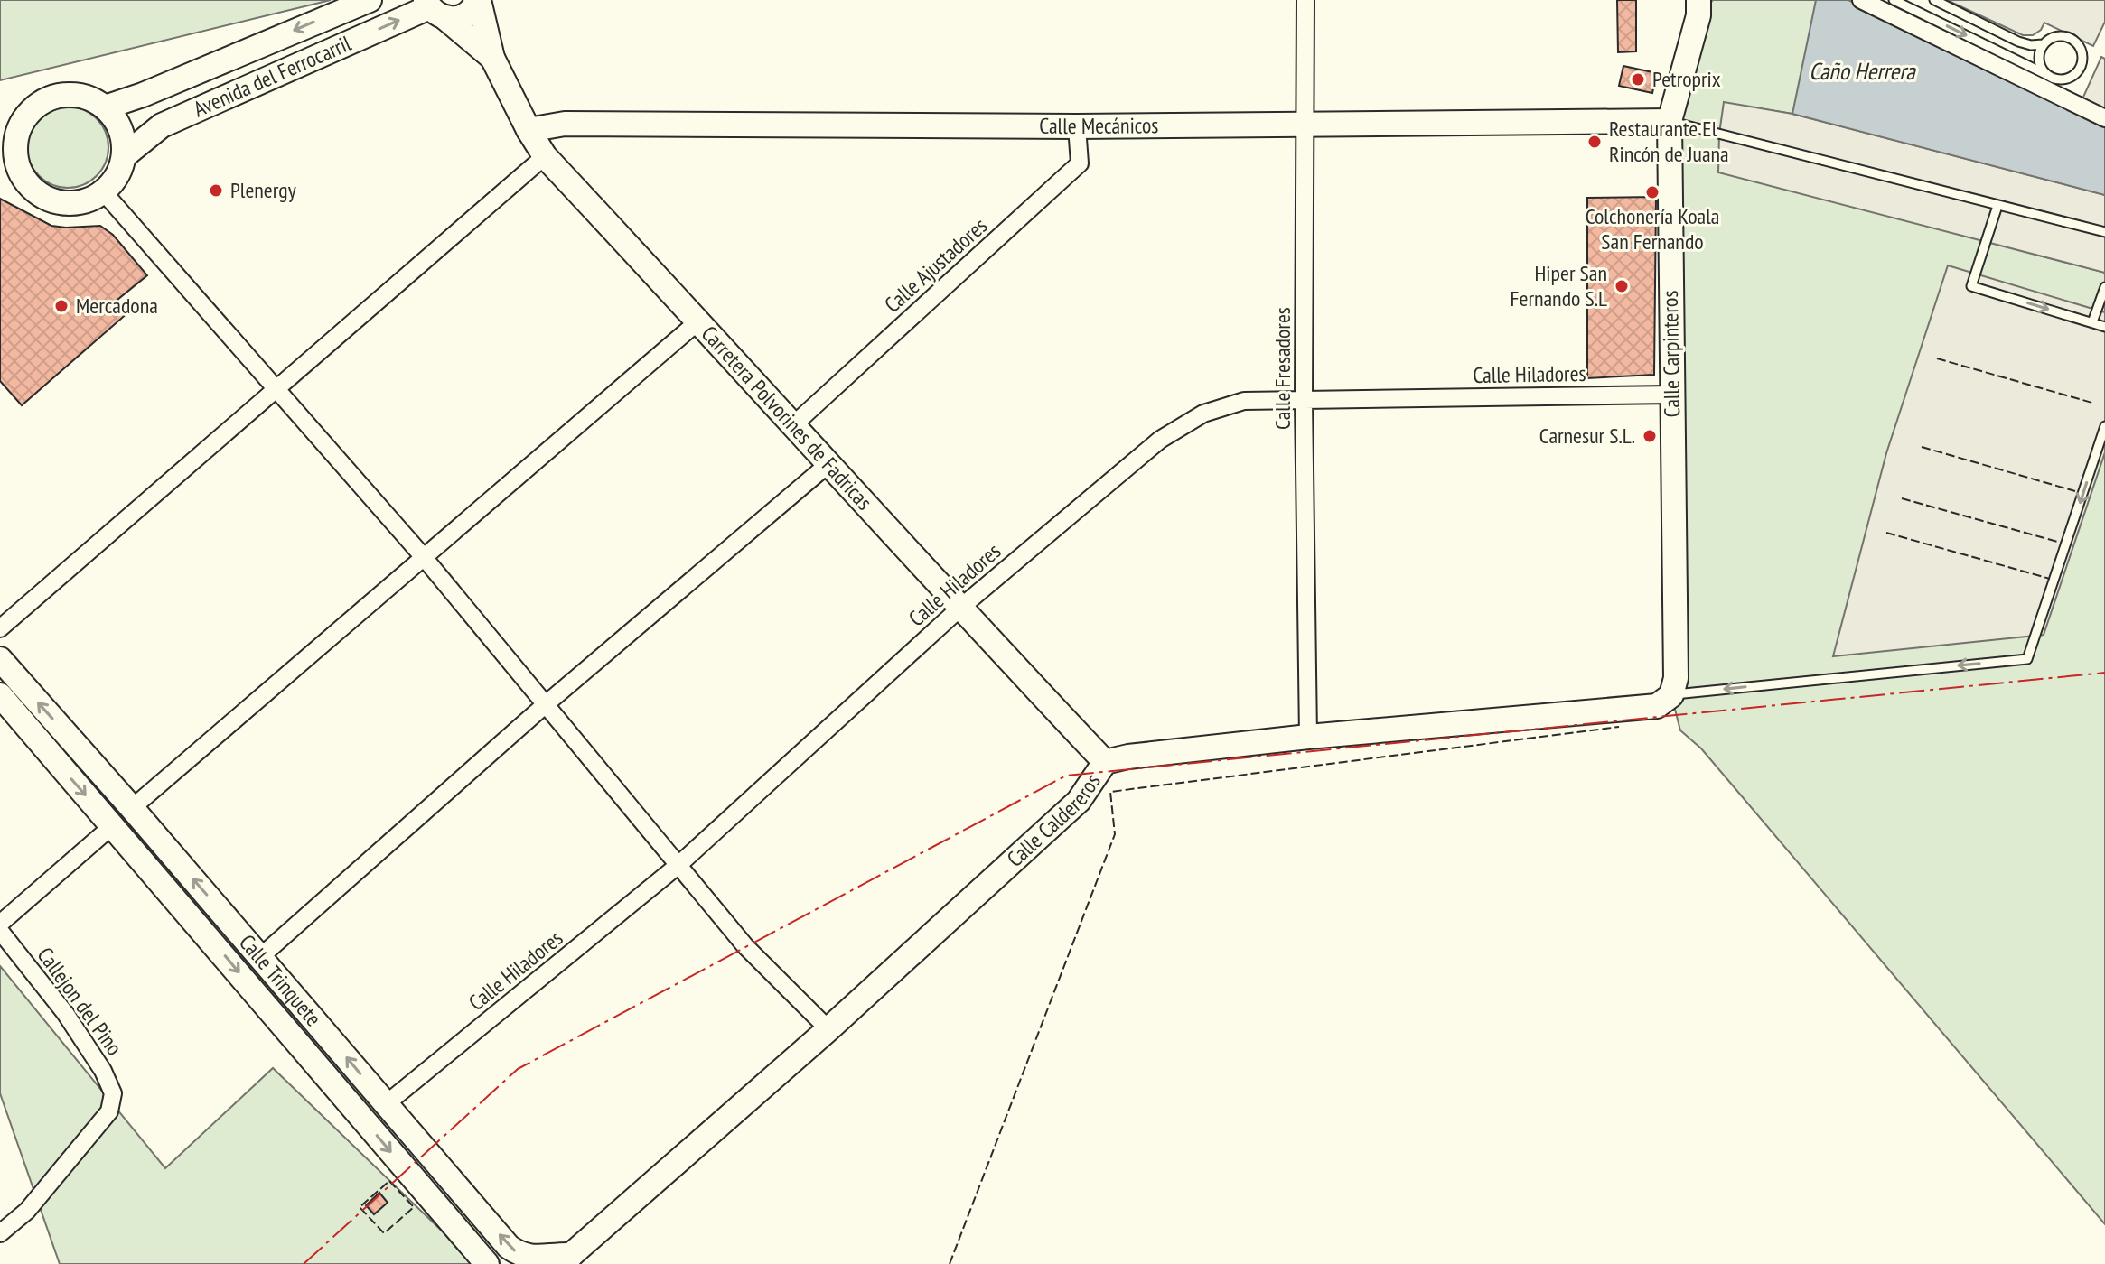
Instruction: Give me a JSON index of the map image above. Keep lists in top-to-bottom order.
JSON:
{
  "streets": {
    "street": [
      "Avenida del Ferrocarril",
      "Calle Mecánicos",
      "Calle Ajustadores",
      "Calle Carpinteros",
      "Calle Fresadores",
      "Calle Hiladores",
      "Carretera Polvorines de Fadricas",
      "Calle Caldereros",
      "Calle Trinquete",
      "Callejon del Pino"
    ]
  },
  "crossings": [
    ["Avenida del Ferrocarril", "Carretera Polvorines de Fadricas"],
    ["Calle Mecánicos", "Calle Ajustadores"],
    ["Calle Mecánicos", "Calle Carpinteros"],
    ["Calle Mecánicos", "Calle Fresadores"],
    ["Calle Mecánicos", "Carretera Polvorines de Fadricas"],
    ["Calle Ajustadores", "Carretera Polvorines de Fadricas"],
    ["Calle Carpinteros", "Calle Hiladores"],
    ["Calle Carpinteros", "Calle Caldereros"],
    ["Calle Fresadores", "Calle Hiladores"],
    ["Calle Fresadores", "Calle Caldereros"],
    ["Calle Hiladores", "Carretera Polvorines de Fadricas"],
    ["Calle Hiladores", "Calle Trinquete"],
    ["Carretera Polvorines de Fadricas", "Calle Caldereros"],
    ["Calle Caldereros", "Calle Trinquete"]
  ],
  "water": ["Caño Herrera"],
  "places": [
    "Petroprix",
    "Restaurante El Rincón de Juana",
    "Plenergy",
    "Colchonería Koala San Fernando",
    "Hiper San Fernando S.L",
    "Mercadona",
    "Carnesur S.L."
  ]
}
